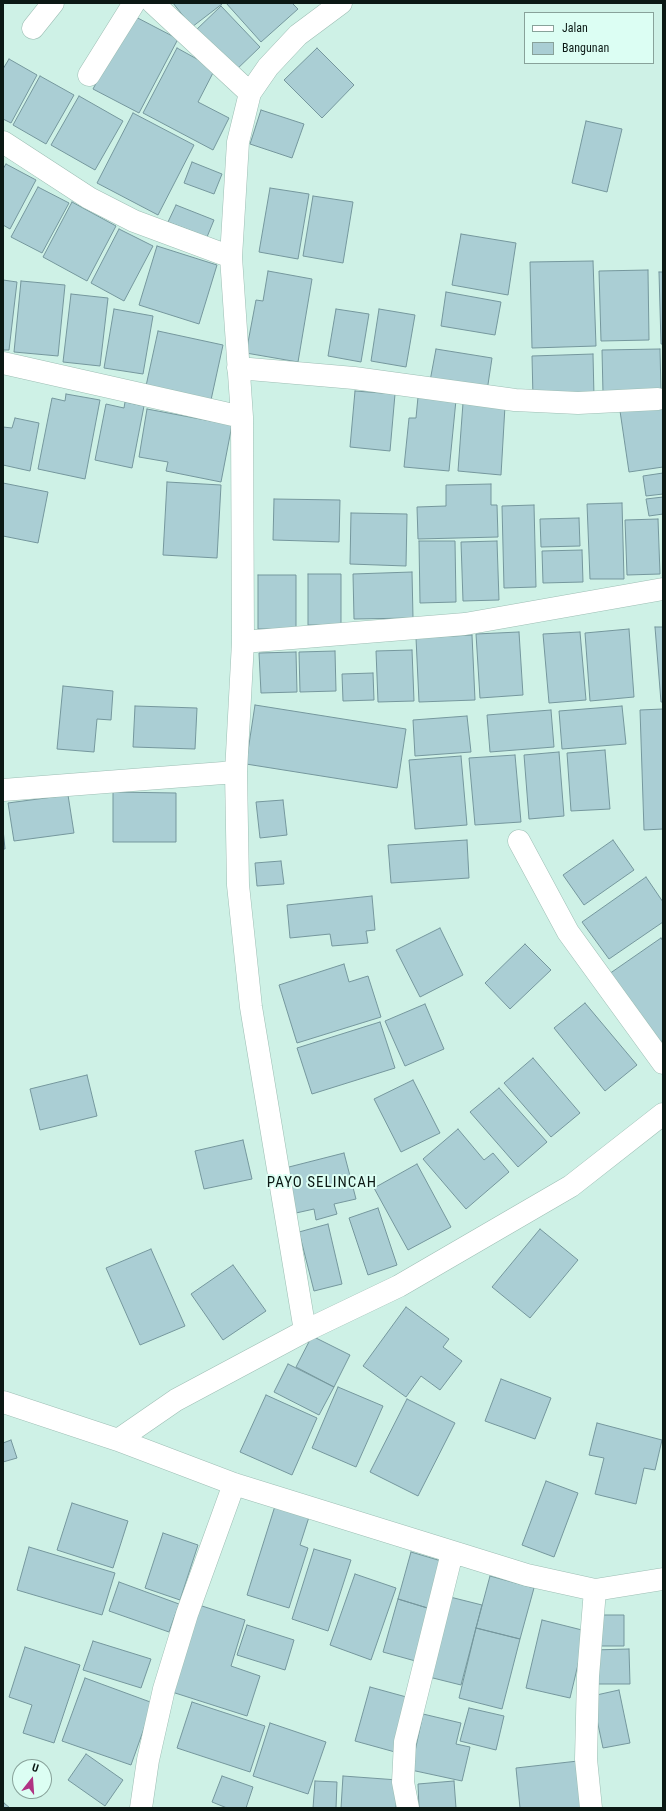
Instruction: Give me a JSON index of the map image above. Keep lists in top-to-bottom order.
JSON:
{
  "districts": ["PAYO SELINCAH"],
  "legend": ["Jalan", "Bangunan"],
  "north": "top"
}
